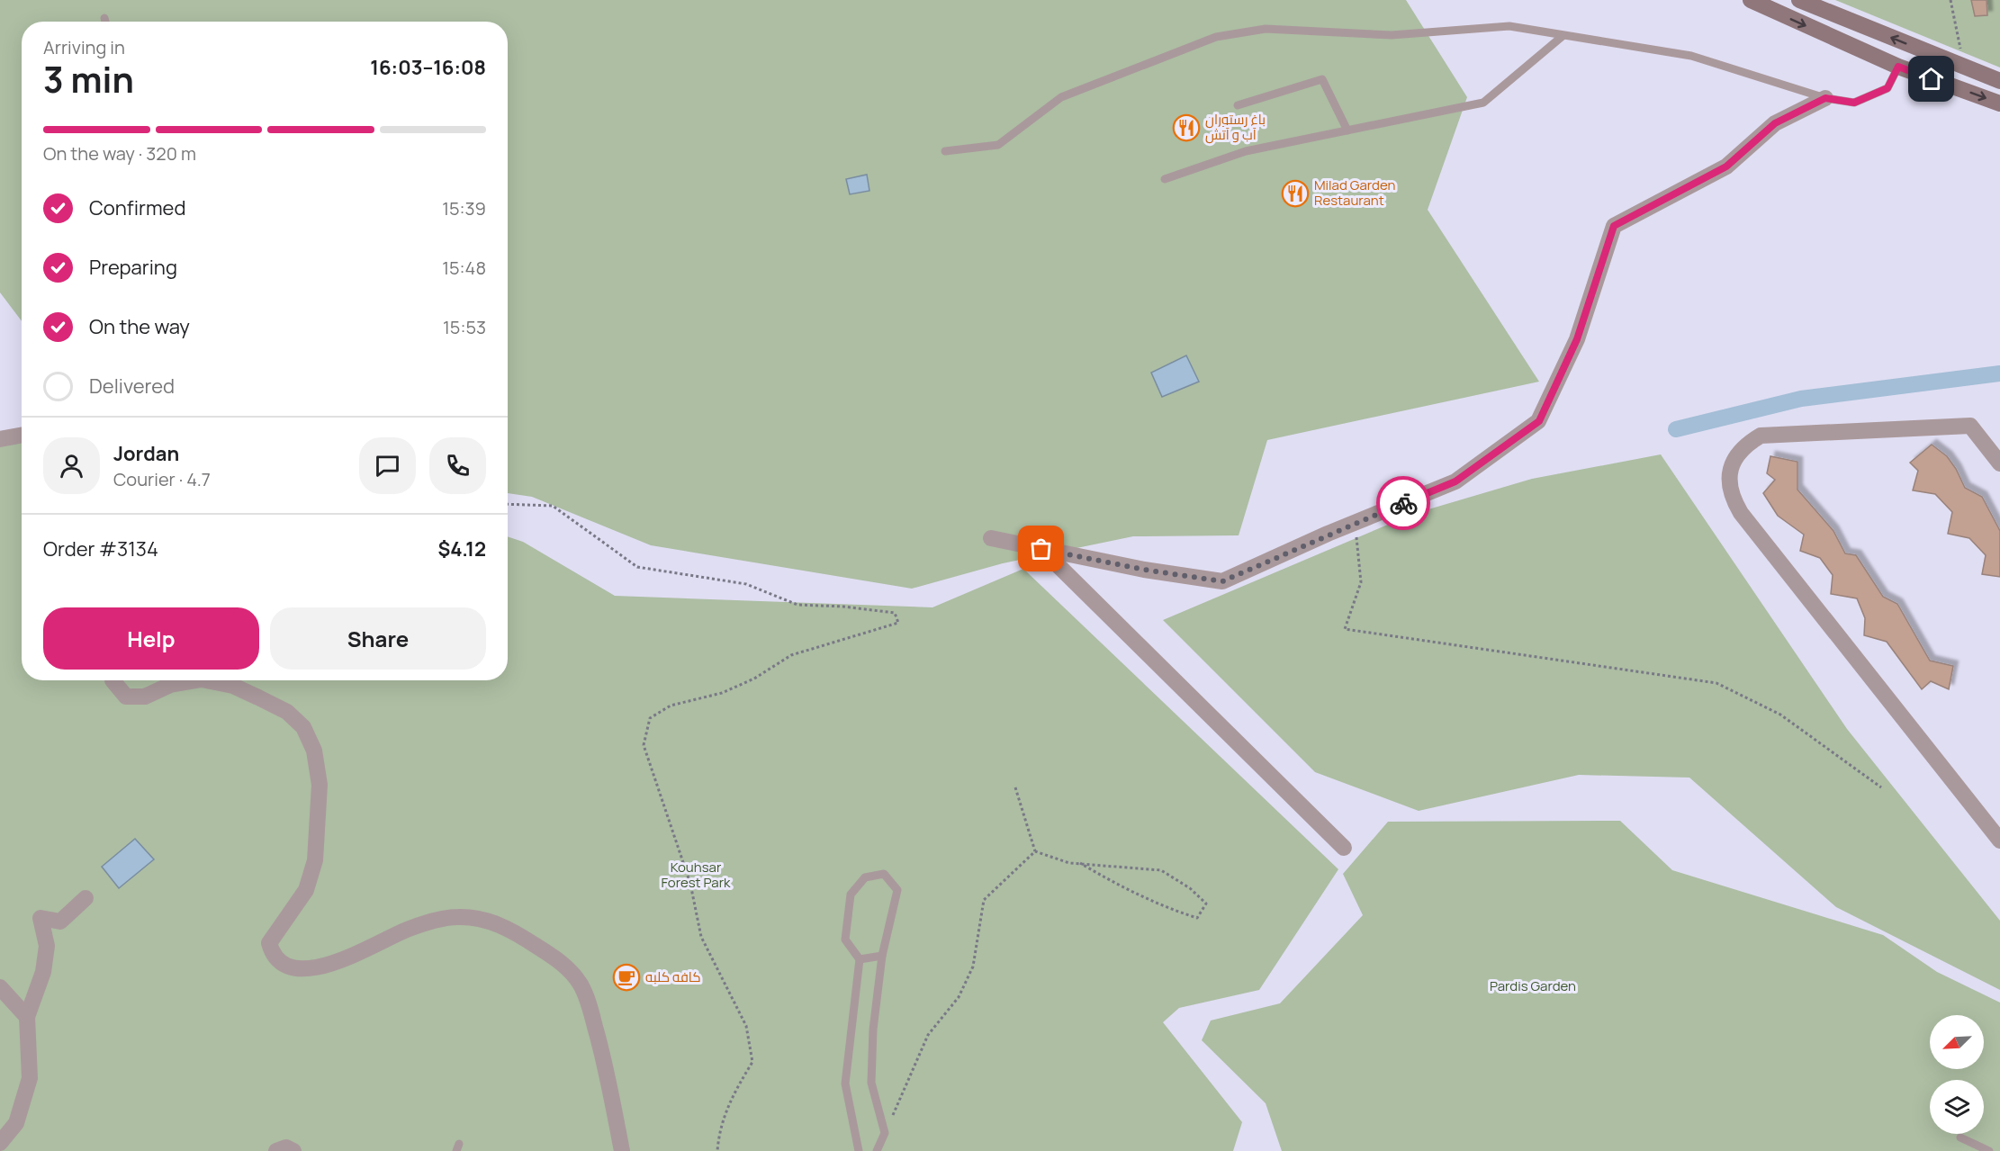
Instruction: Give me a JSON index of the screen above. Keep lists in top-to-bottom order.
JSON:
{
  "parks": ["Kouhsar Forest Park", "Pardis Garden"],
  "places": {
    "restaurant": ["باغ رستوران آب و آتش", "Milad Garden Restaurant"],
    "cafe": ["کافه کلبه"]
  },
  "north": "bottom left",
  "page": {
    "heading": ["3 min", "Arriving in", "16:03–16:08"],
    "panel": [
      "Jordan",
      "Courier · 4.7",
      "Order #3134",
      "$4.12"
    ],
    "bar": "On the way · 320 m",
    "list": [
      ["Confirmed", "15:39"],
      ["Preparing", "15:48"],
      ["On the way", "15:53"],
      "Delivered"
    ],
    "buttons": ["Help", "Share"]
  }
}
